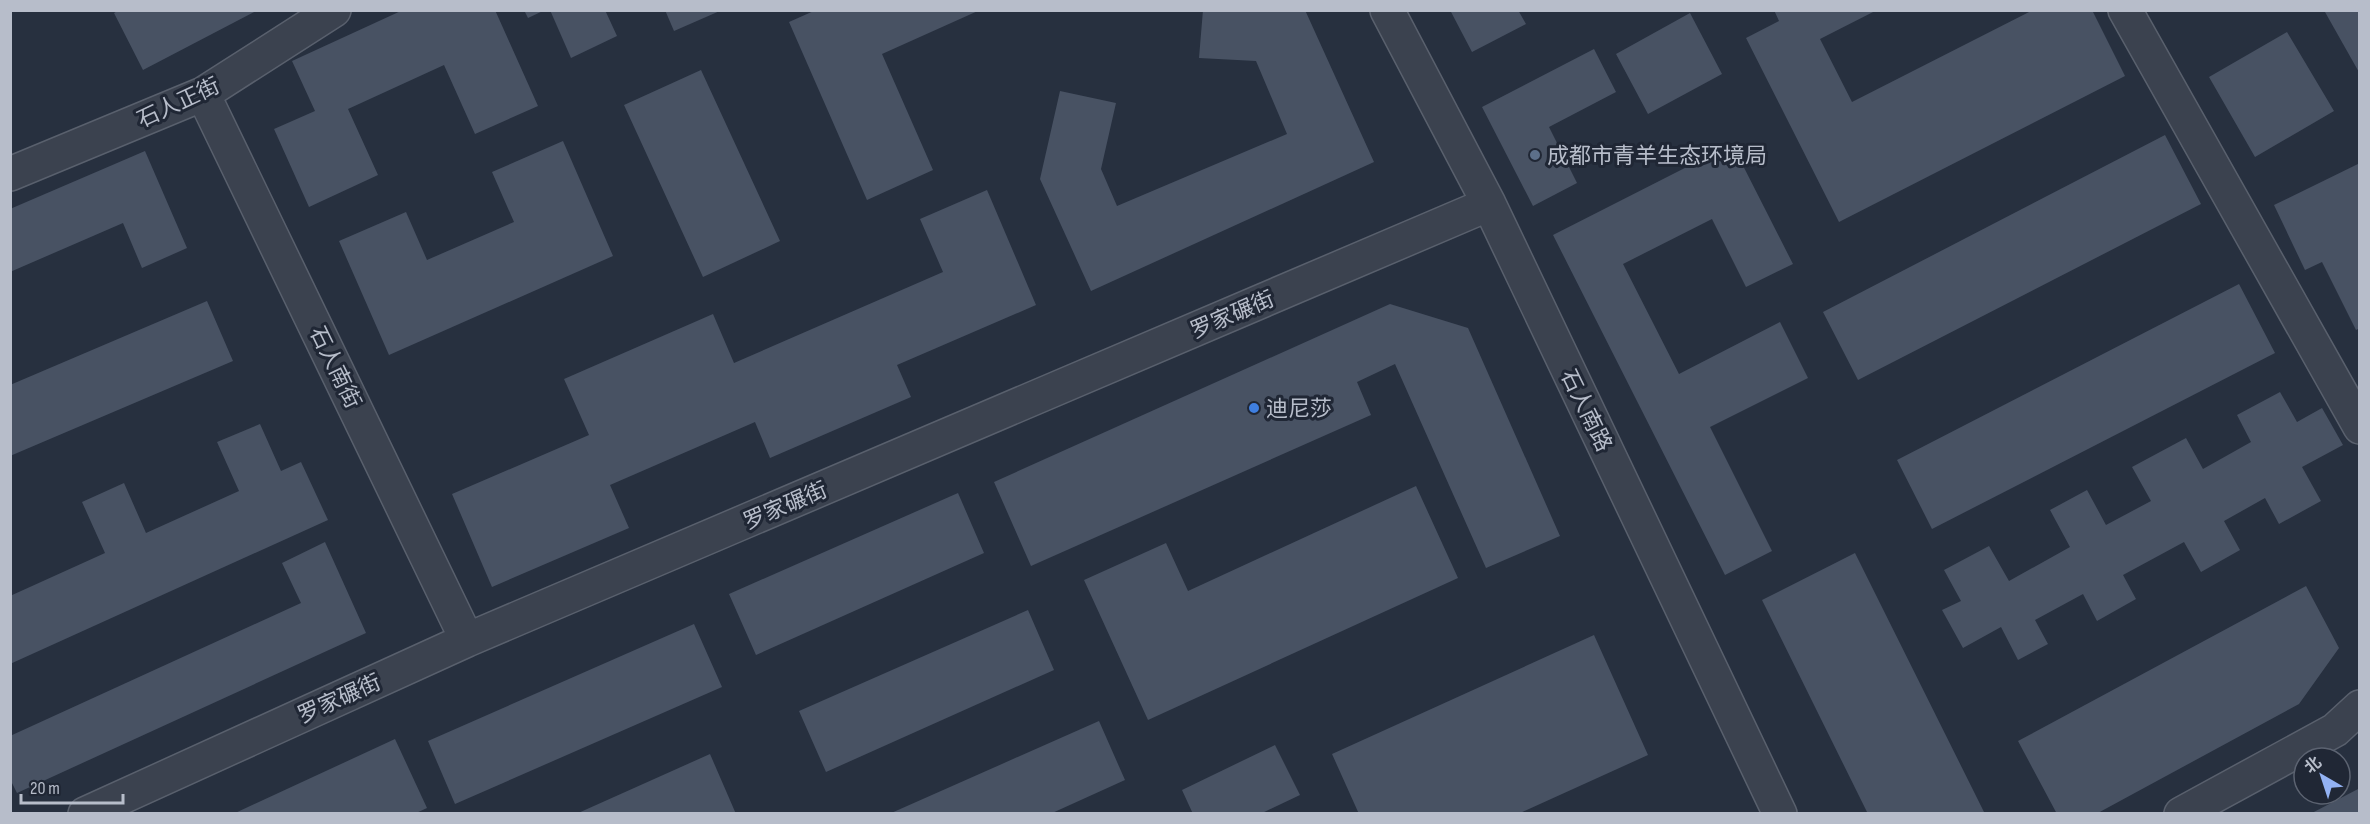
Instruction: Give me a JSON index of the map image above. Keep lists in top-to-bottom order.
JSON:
{
  "streets": {
    "street": [
      "石人正街",
      "罗家碾街",
      "石人南街",
      "石人南路"
    ]
  },
  "crossings": [
    ["石人正街", "石人南街"],
    ["罗家碾街", "石人南街"],
    ["罗家碾街", "石人南路"]
  ],
  "places": ["成都市青羊生态环境局", "迪尼莎"],
  "scale_bar": "20 m",
  "north": "top left"
}
